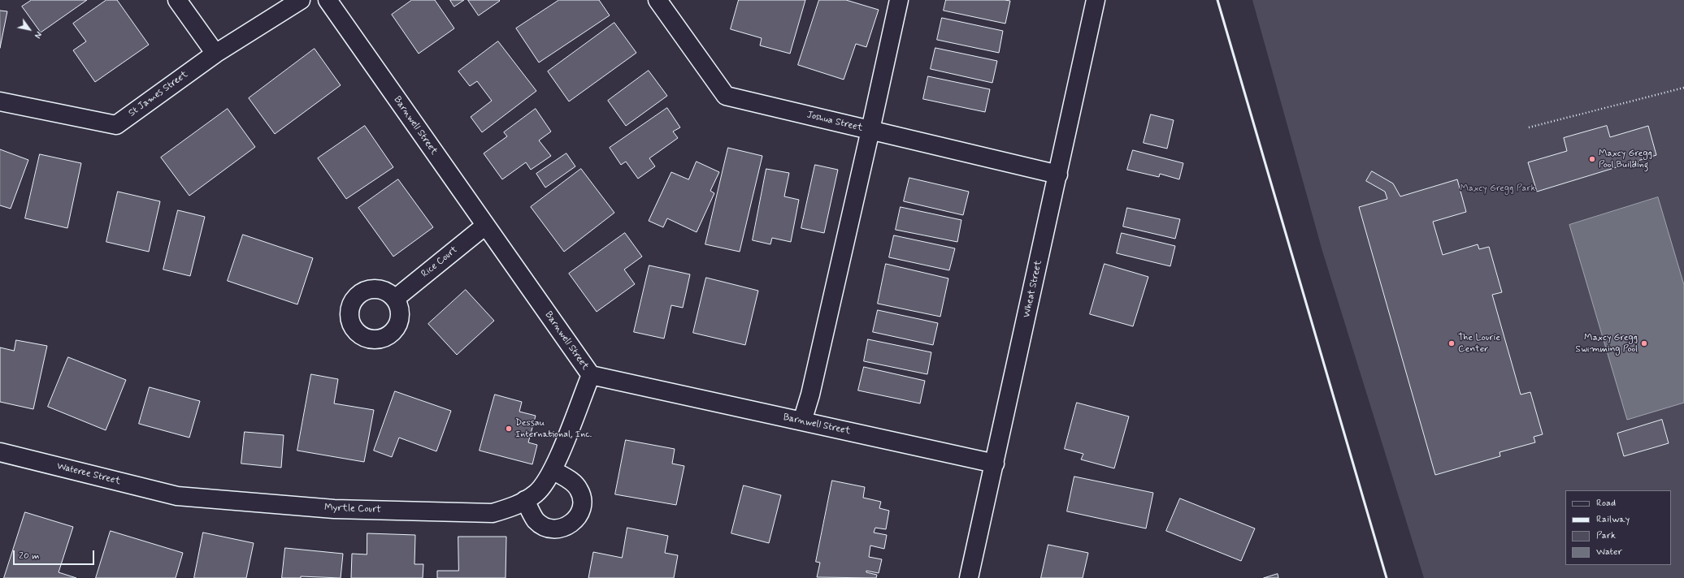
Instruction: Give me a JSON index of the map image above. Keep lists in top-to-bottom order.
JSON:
{
  "streets": {
    "street": [
      "St James Street",
      "Joshua Street",
      "Barnwell Street",
      "Rice Court",
      "Wheat Street",
      "Wateree Street",
      "Myrtle Court"
    ]
  },
  "crossings": [
    ["Joshua Street", "Wheat Street"],
    ["Barnwell Street", "Rice Court"],
    ["Barnwell Street", "Wheat Street"],
    ["Barnwell Street", "Myrtle Court"],
    ["Wateree Street", "Myrtle Court"]
  ],
  "parks": ["Maxcy Gregg Park"],
  "places": [
    "Maxcy Gregg Pool Building",
    "The Lourie Center",
    "Maxcy Gregg Swimming Pool",
    "Dessau International, Inc."
  ],
  "legend": [
    "Road",
    "Railway",
    "Park",
    "Water"
  ],
  "scale_bar": "20 m",
  "north": "bottom right"
}
